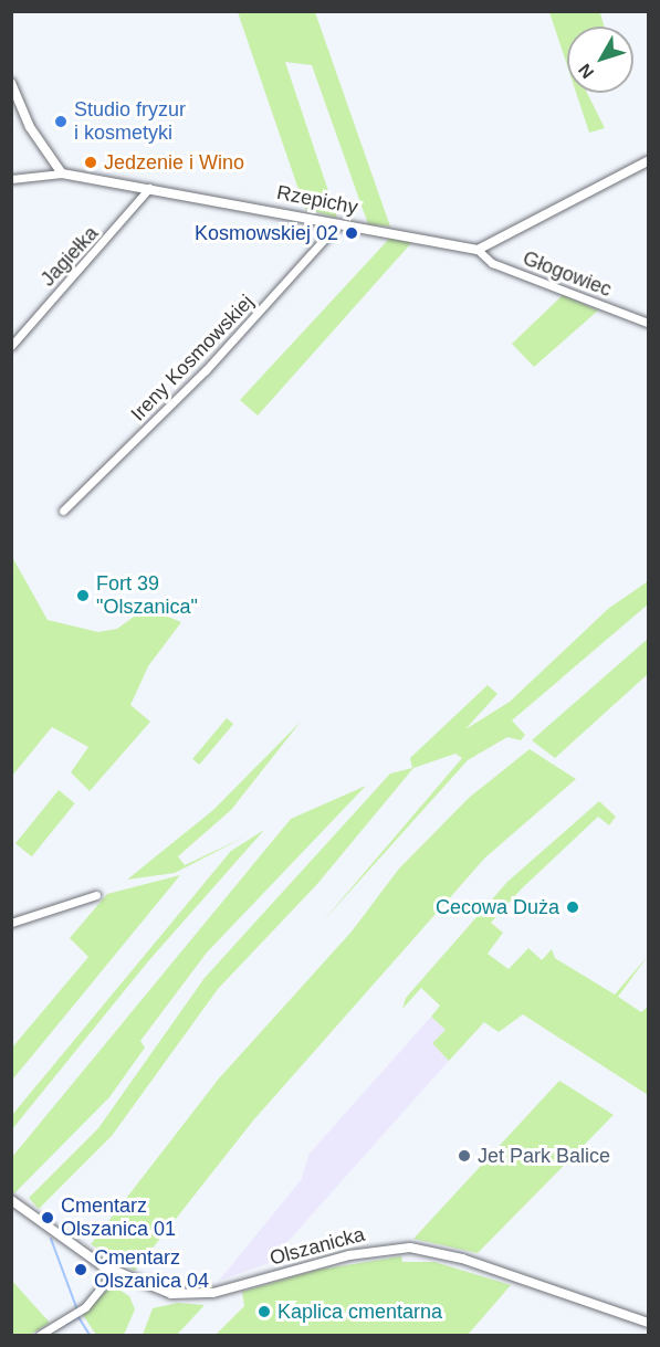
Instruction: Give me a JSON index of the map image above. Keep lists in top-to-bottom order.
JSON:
{
  "streets": {
    "street": [
      "Rzepichy",
      "Jagiełka",
      "Głogowiec",
      "Ireny Kosmowskiej",
      "Olszanicka"
    ]
  },
  "crossings": [
    ["Rzepichy", "Jagiełka"],
    ["Rzepichy", "Głogowiec"],
    ["Rzepichy", "Ireny Kosmowskiej"]
  ],
  "places": [
    "Studio fryzur i kosmetyki",
    "Jedzenie i Wino",
    "Kosmowskiej 02",
    "Fort 39 \"Olszanica\"",
    "Cecowa Duża",
    "Jet Park Balice",
    "Cmentarz Olszanica 01",
    "Cmentarz Olszanica 04",
    "Kaplica cmentarna"
  ],
  "north": "bottom left"
}
